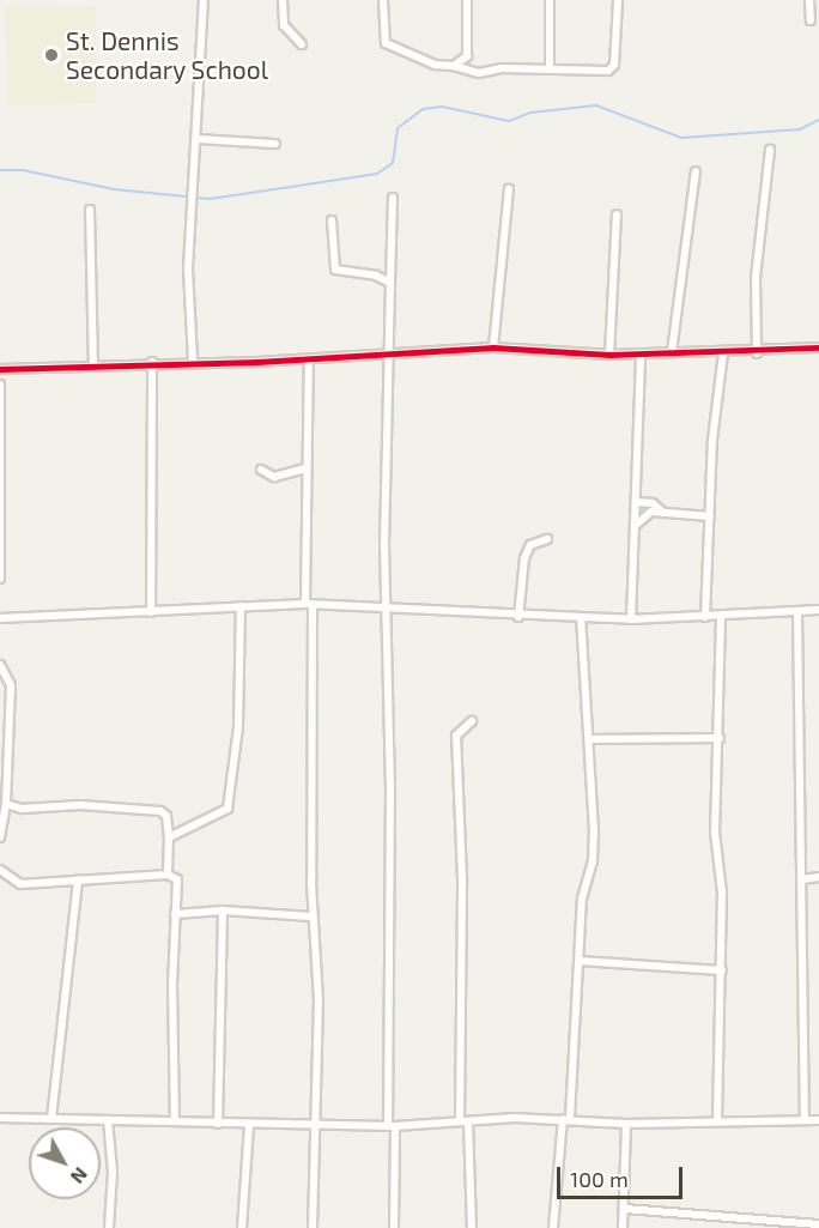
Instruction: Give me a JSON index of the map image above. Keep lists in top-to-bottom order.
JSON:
{
  "places": ["St. Dennis Secondary School"],
  "scale_bar": "100 m",
  "north": "bottom right"
}
